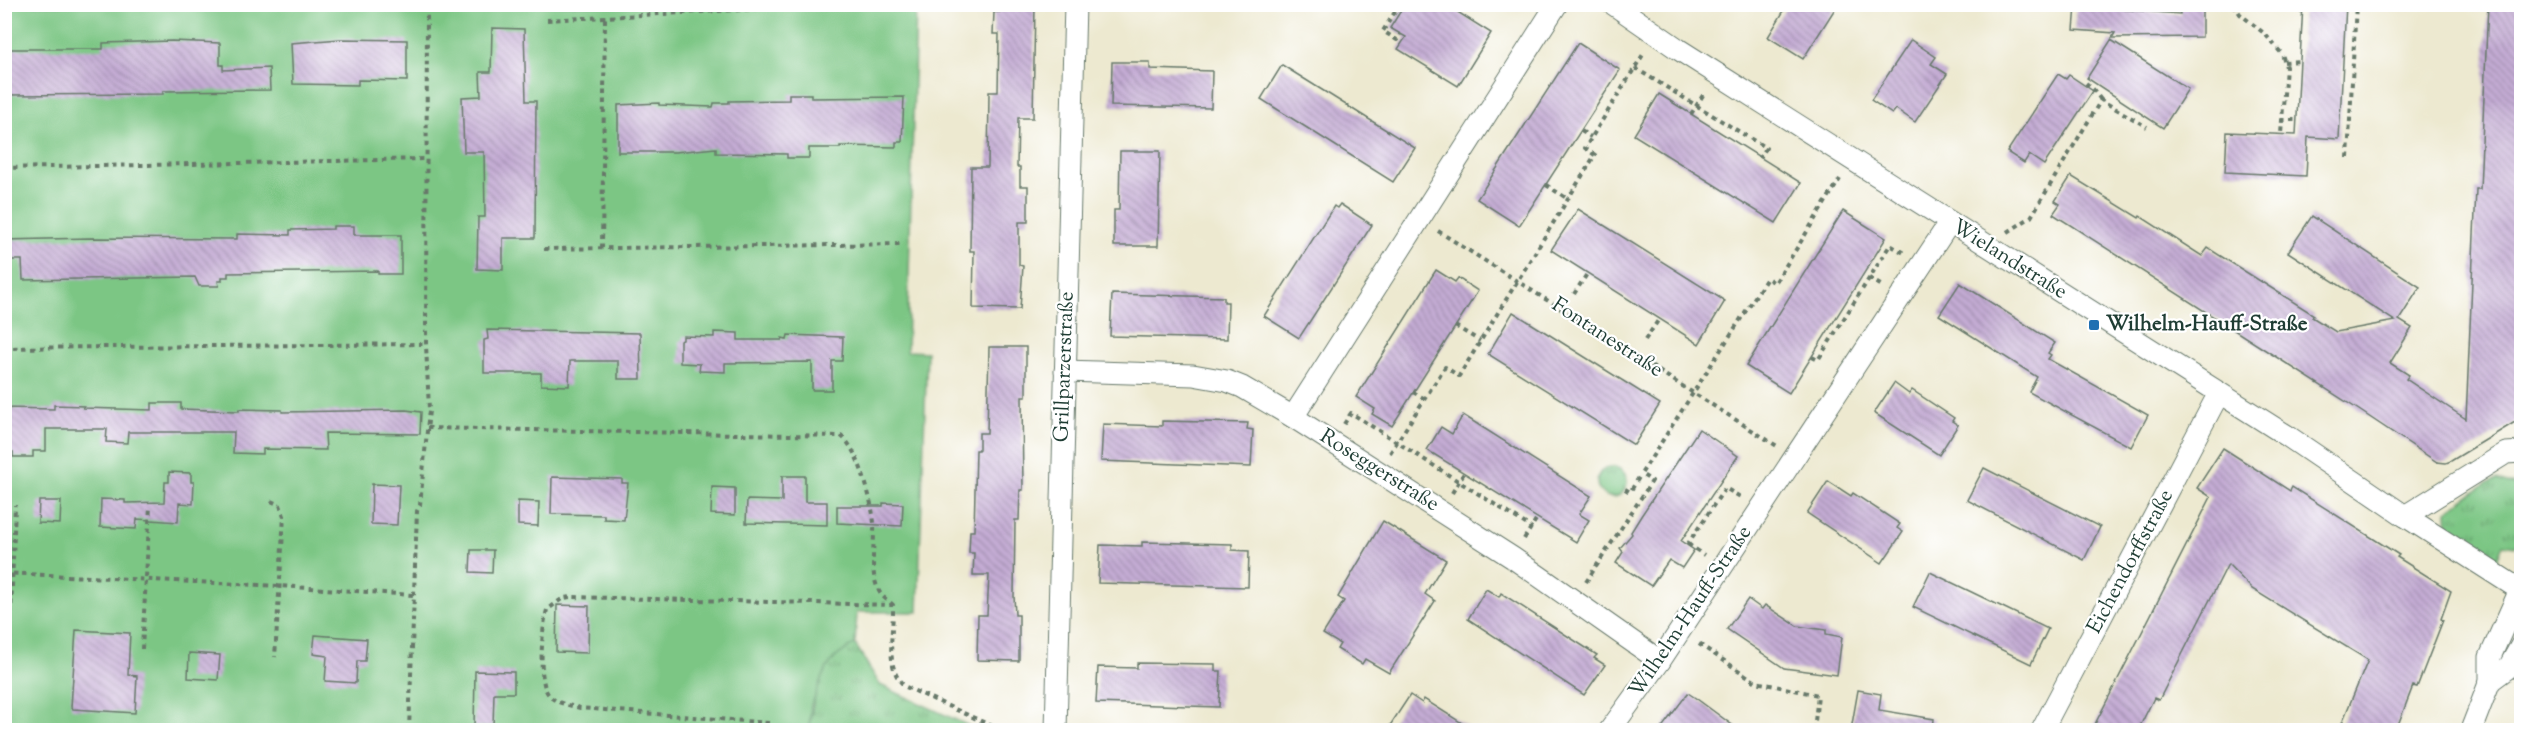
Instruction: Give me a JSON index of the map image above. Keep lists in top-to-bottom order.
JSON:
{
  "streets": {
    "street": [
      "Wielandstraße",
      "Grillparzerstraße",
      "Roseggerstraße",
      "Eichendorffstraße",
      "Wilhelm-Hauff-Straße"
    ],
    "path": ["Fontanestraße"]
  },
  "crossings": [
    ["Wielandstraße", "Eichendorffstraße"],
    ["Wielandstraße", "Wilhelm-Hauff-Straße"],
    ["Fontanestraße", "Wilhelm-Hauff-Straße"],
    ["Grillparzerstraße", "Roseggerstraße"],
    ["Roseggerstraße", "Wilhelm-Hauff-Straße"]
  ],
  "places": {
    "transit": ["Wilhelm-Hauff-Straße"]
  }
}
